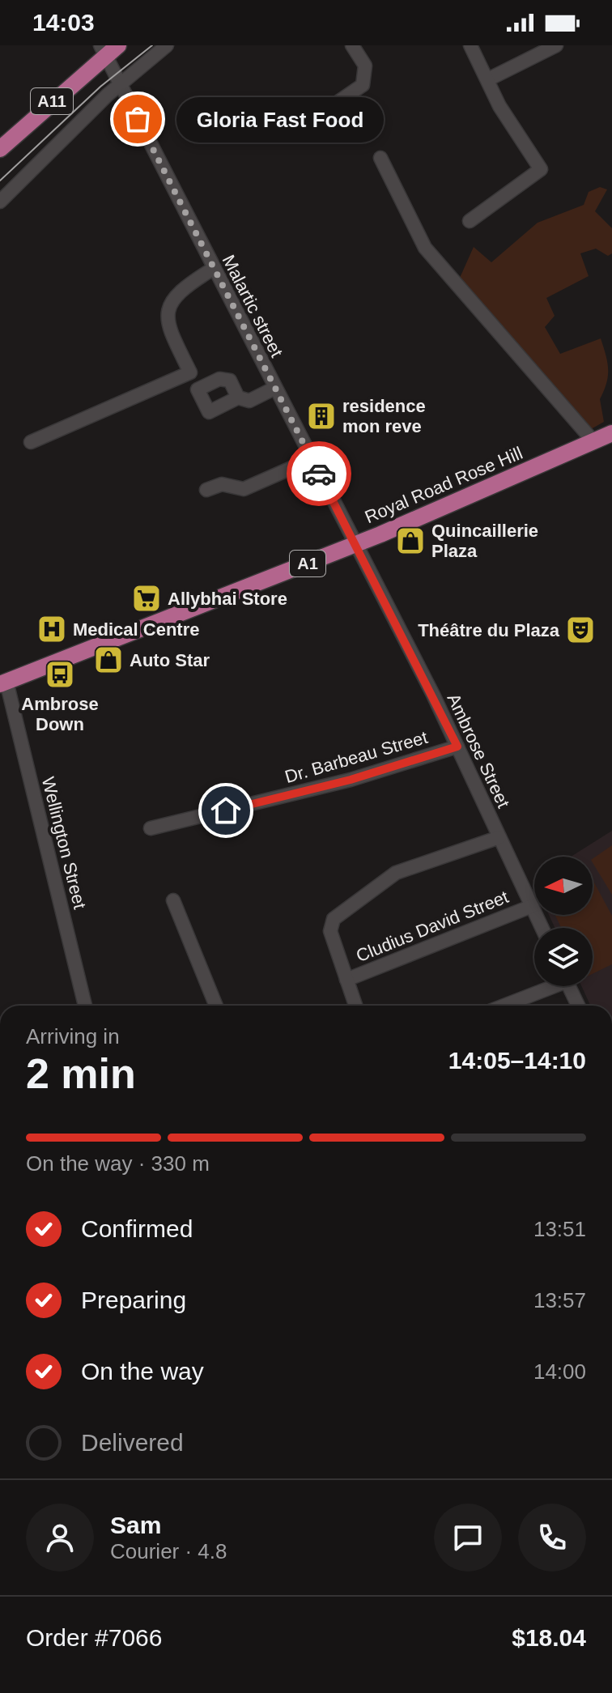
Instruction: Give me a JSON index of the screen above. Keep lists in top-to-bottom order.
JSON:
{
  "streets": {
    "main road": ["A11", "Royal Road Rose Hill", "A1"],
    "street": [
      "Malartic street",
      "Ambrose Street",
      "Dr. Barbeau Street",
      "Wellington Street",
      "Cludius David Street"
    ]
  },
  "crossings": [
    ["A11", "Malartic street"],
    ["Malartic street", "Royal Road Rose Hill"],
    ["Malartic street", "Ambrose Street"],
    ["Royal Road Rose Hill", "Ambrose Street"],
    ["Royal Road Rose Hill", "Wellington Street"],
    ["Ambrose Street", "Dr. Barbeau Street"],
    ["Ambrose Street", "Cludius David Street"]
  ],
  "places": {
    "other": ["Gloria Fast Food"],
    "building": ["residence mon reve"],
    "shop": ["Quincaillerie Plaza", "Auto Star"],
    "supermarket": ["Allybhai Store"],
    "hospital": ["Medical Centre"],
    "theatre": ["Théâtre du Plaza"],
    "bus stop": ["Ambrose Down"]
  },
  "north": "left",
  "page": {
    "status": "14:03",
    "bubble": "Gloria Fast Food",
    "heading": ["2 min", "Arriving in", "14:05–14:10"],
    "panel": [
      "Sam",
      "Courier · 4.8",
      "Order #7066",
      "$18.04"
    ],
    "bar": "On the way · 330 m",
    "list": [
      ["Confirmed", "13:51"],
      ["Preparing", "13:57"],
      ["On the way", "14:00"],
      "Delivered"
    ]
  }
}
